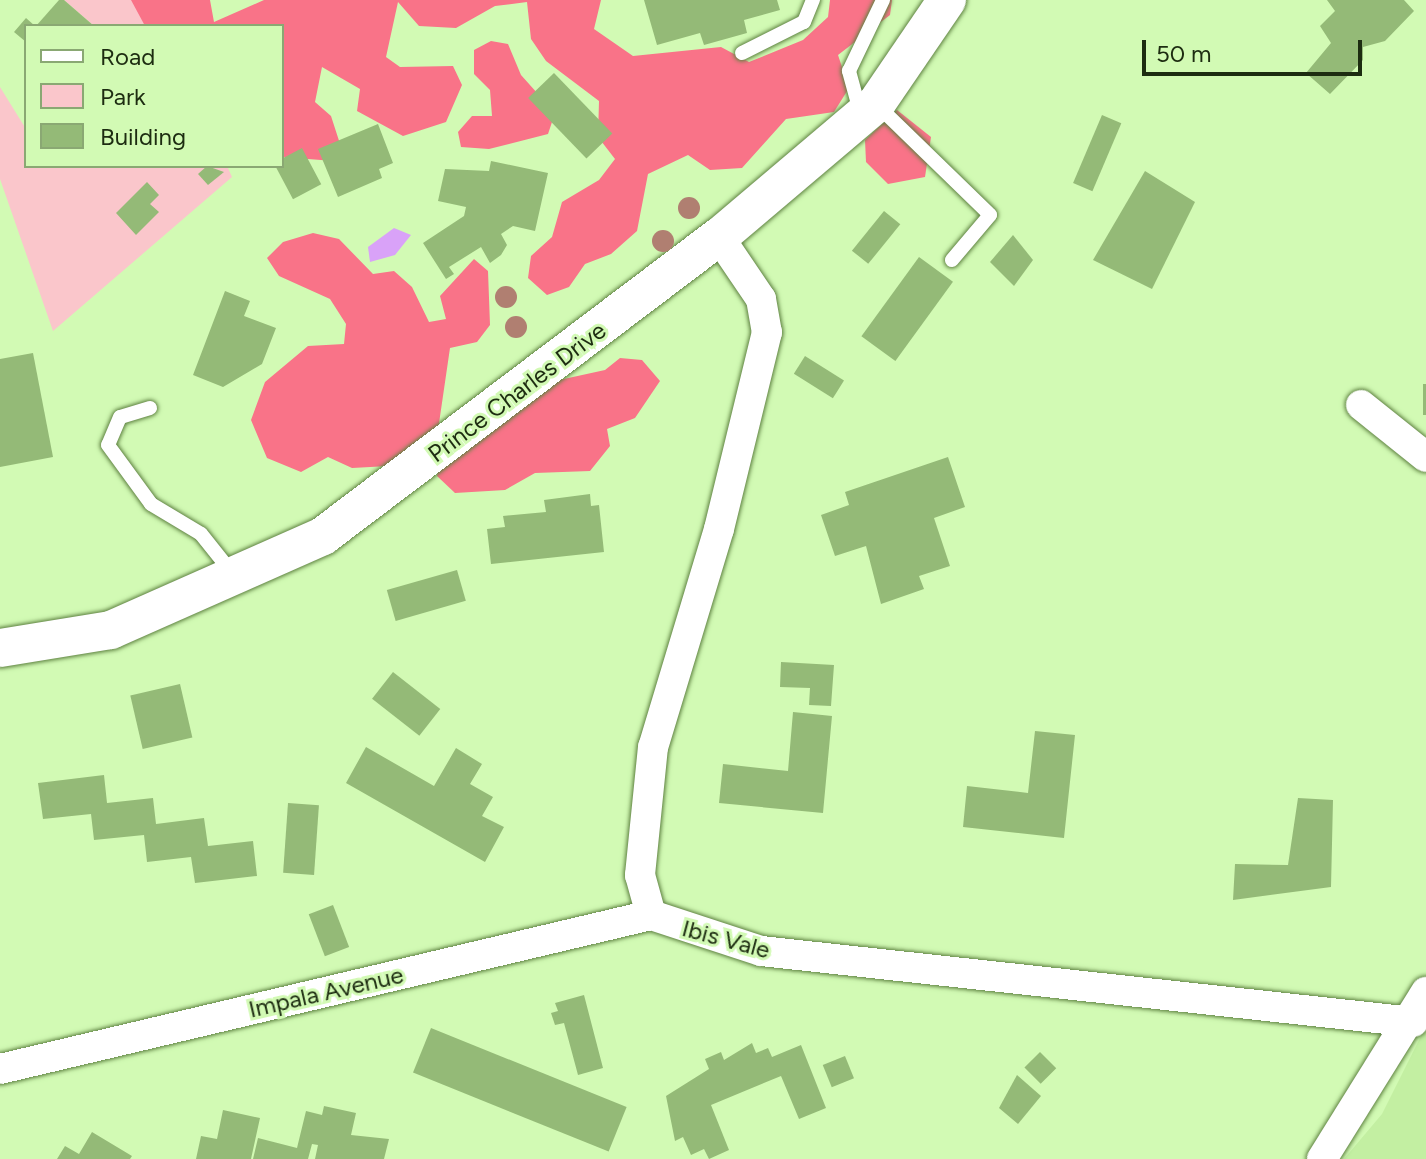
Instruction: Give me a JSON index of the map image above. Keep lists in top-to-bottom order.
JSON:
{
  "streets": {
    "street": ["Prince Charles Drive", "Ibis Vale", "Impala Avenue"]
  },
  "crossings": [
    ["Prince Charles Drive", "Ibis Vale"],
    ["Ibis Vale", "Impala Avenue"]
  ],
  "legend": ["Road", "Park", "Building"],
  "scale_bar": "50 m"
}
